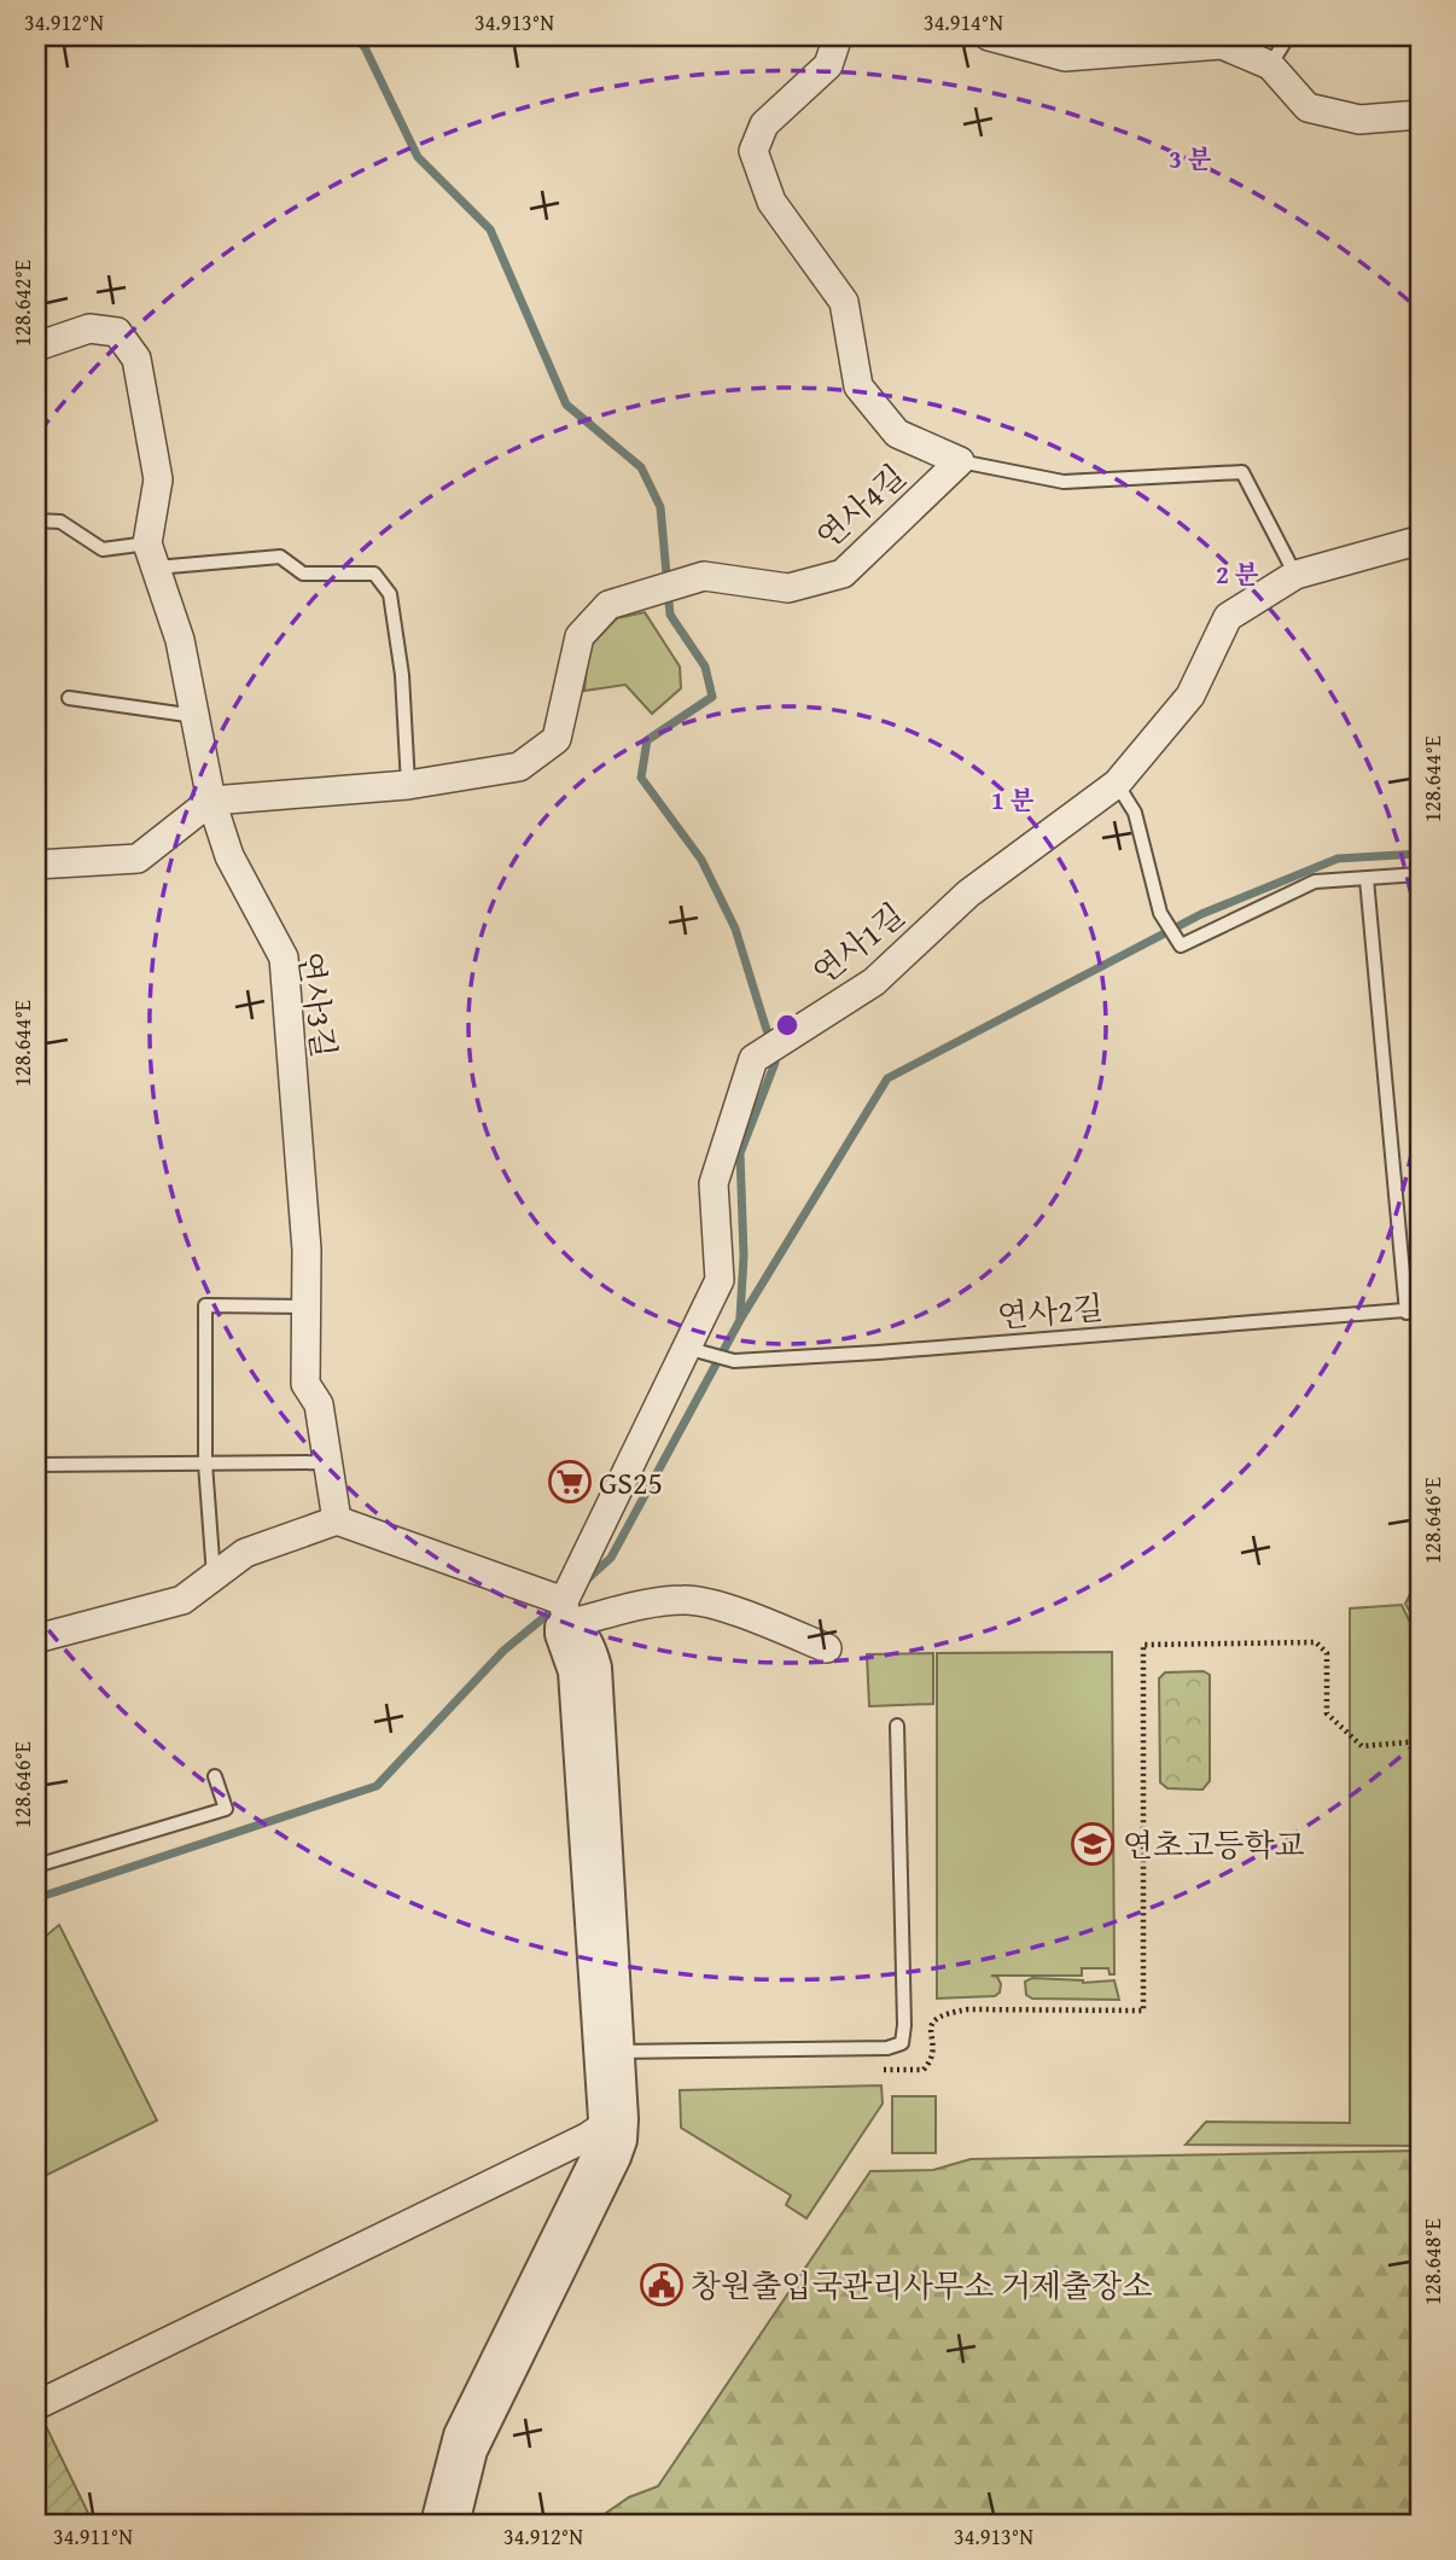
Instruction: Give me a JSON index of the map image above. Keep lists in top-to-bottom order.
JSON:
{
  "streets": {
    "street": ["연사4길", "연사1길", "연사3길"],
    "lane": ["연사2길"]
  },
  "crossings": [
    ["연사4길", "연사3길"],
    ["연사1길", "연사2길"]
  ],
  "places": {
    "supermarket": ["GS25"],
    "school or university": ["연초고등학교"],
    "public building": ["창원출입국관리사무소 거제출장소"]
  },
  "coordinates": [
    "34.912°N",
    "34.913°N",
    "34.914°N",
    "128.642°E",
    "128.644°E",
    "128.646°E",
    "128.648°E",
    "34.911°N"
  ],
  "rings": ["3 분", "2 분", "1 분"]
}
